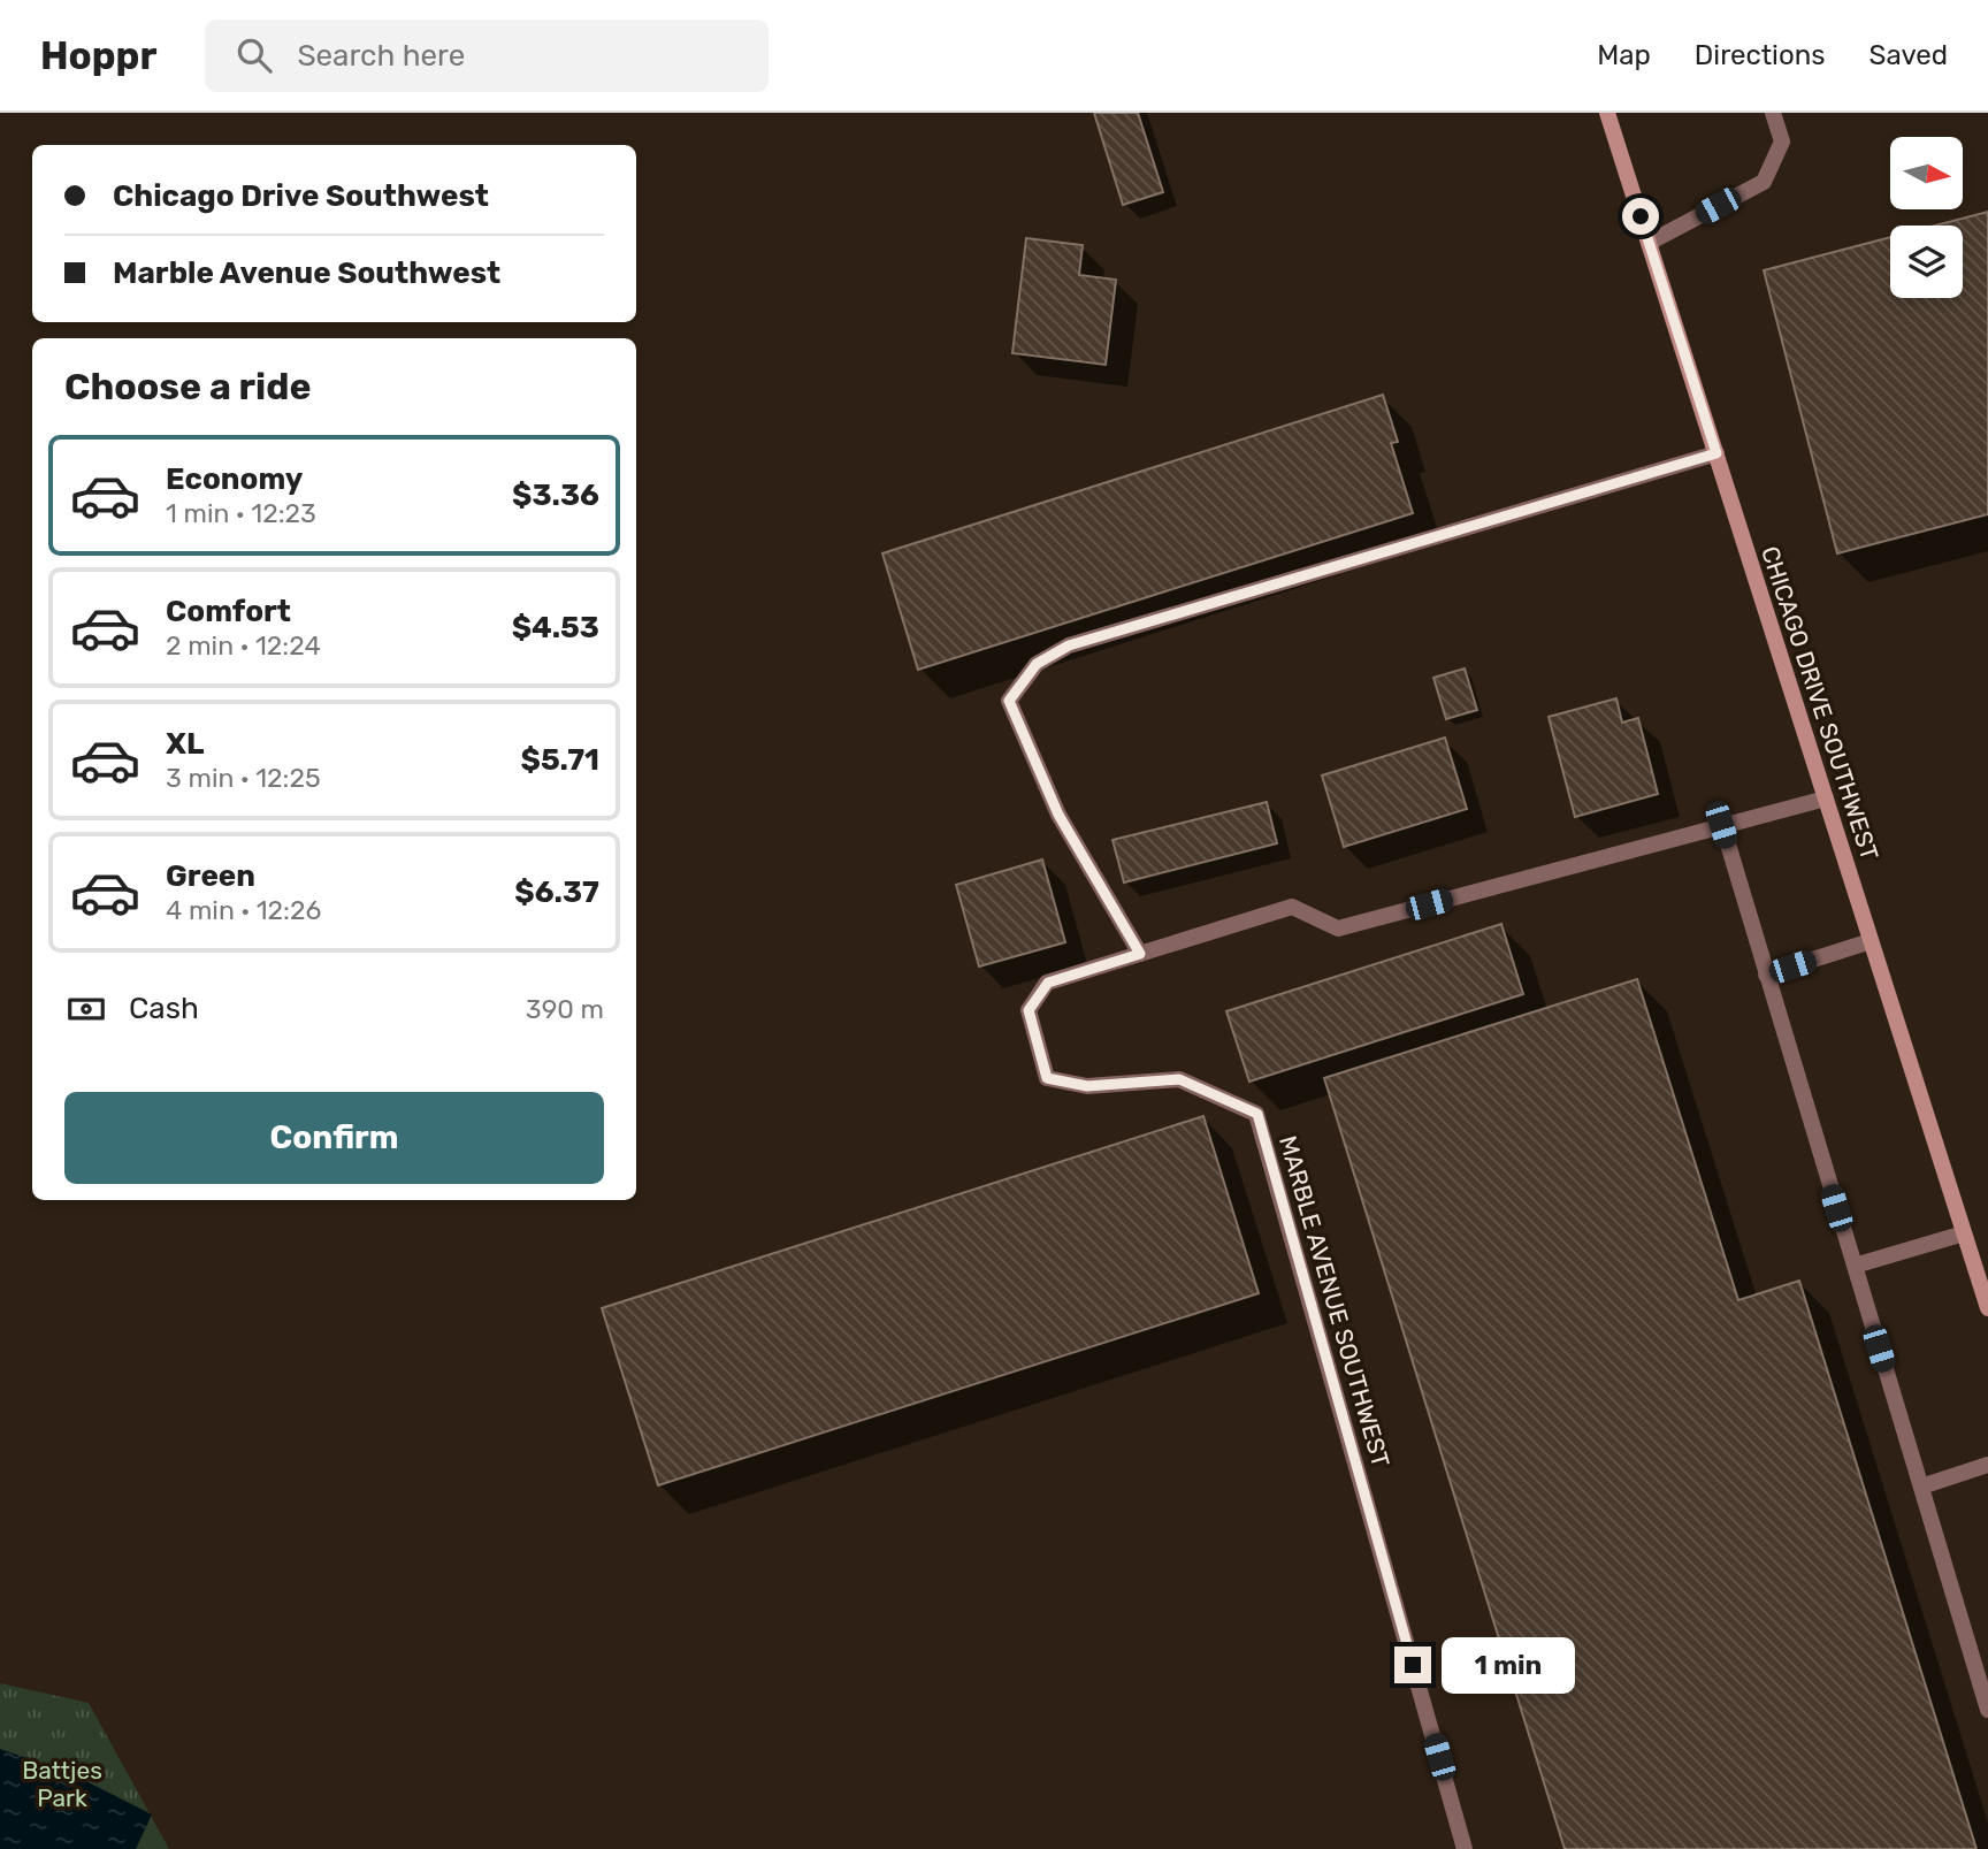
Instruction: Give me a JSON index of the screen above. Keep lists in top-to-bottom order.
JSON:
{
  "streets": {
    "main road": ["CHICAGO DRIVE SOUTHWEST"],
    "lane": ["MARBLE AVENUE SOUTHWEST"]
  },
  "crossings": [
    ["CHICAGO DRIVE SOUTHWEST", "MARBLE AVENUE SOUTHWEST"]
  ],
  "parks": ["Battjes Park"],
  "north": "right",
  "page": {
    "header": "Hoppr",
    "search": "Search here",
    "nav": ["Map", "Directions", "Saved"],
    "banner": ["Chicago Drive Southwest", "Marble Avenue Southwest"],
    "heading": "Choose a ride",
    "list": [
      {
        "name": "Economy",
        "note": "1 min · 12:23",
        "value": "$3.36"
      },
      {
        "name": "Comfort",
        "note": "2 min · 12:24",
        "value": "$4.53"
      },
      {
        "name": "XL",
        "note": "3 min · 12:25",
        "value": "$5.71"
      },
      {
        "name": "Green",
        "note": "4 min · 12:26",
        "value": "$6.37"
      }
    ],
    "pay": ["Cash", "390 m"],
    "buttons": "Confirm",
    "bubble": "1 min"
  }
}
